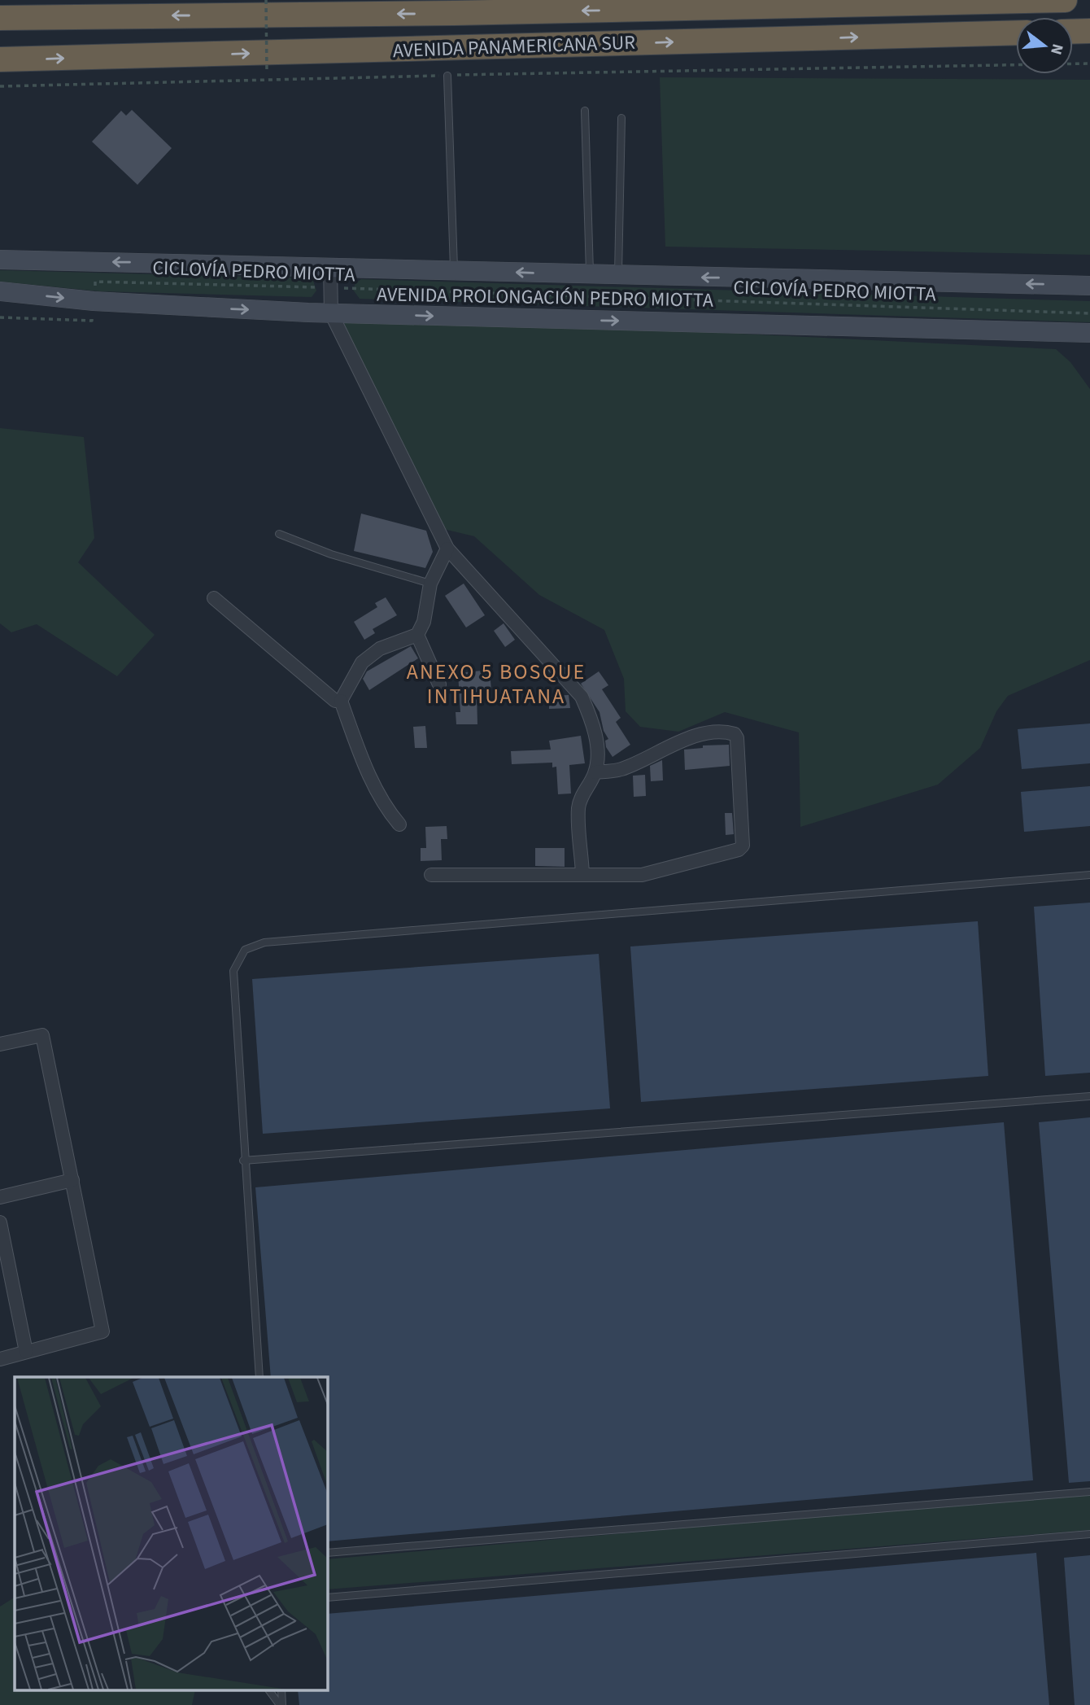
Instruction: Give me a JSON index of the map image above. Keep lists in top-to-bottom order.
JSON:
{
  "streets": {
    "highway": ["AVENIDA PANAMERICANA SUR"],
    "main road": ["AVENIDA PROLONGACIÓN PEDRO MIOTTA"],
    "path": ["CICLOVÍA PEDRO MIOTTA"]
  },
  "crossings": [
    ["CICLOVÍA PEDRO MIOTTA", "AVENIDA PROLONGACIÓN PEDRO MIOTTA"]
  ],
  "districts": ["ANEXO 5 BOSQUE INTIHUATANA"],
  "north": "right"
}
